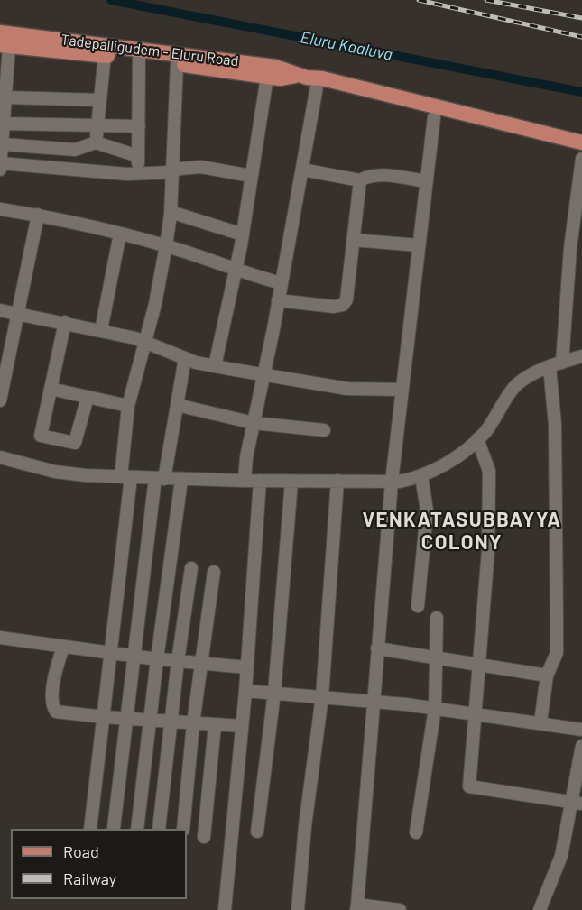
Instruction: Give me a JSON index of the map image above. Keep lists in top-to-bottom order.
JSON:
{
  "streets": {
    "main road": ["Tadepalligudem - Eluru Road"]
  },
  "districts": ["VENKATASUBBAYYA COLONY"],
  "water": ["Eluru Kaaluva"],
  "legend": ["Road", "Railway"]
}
